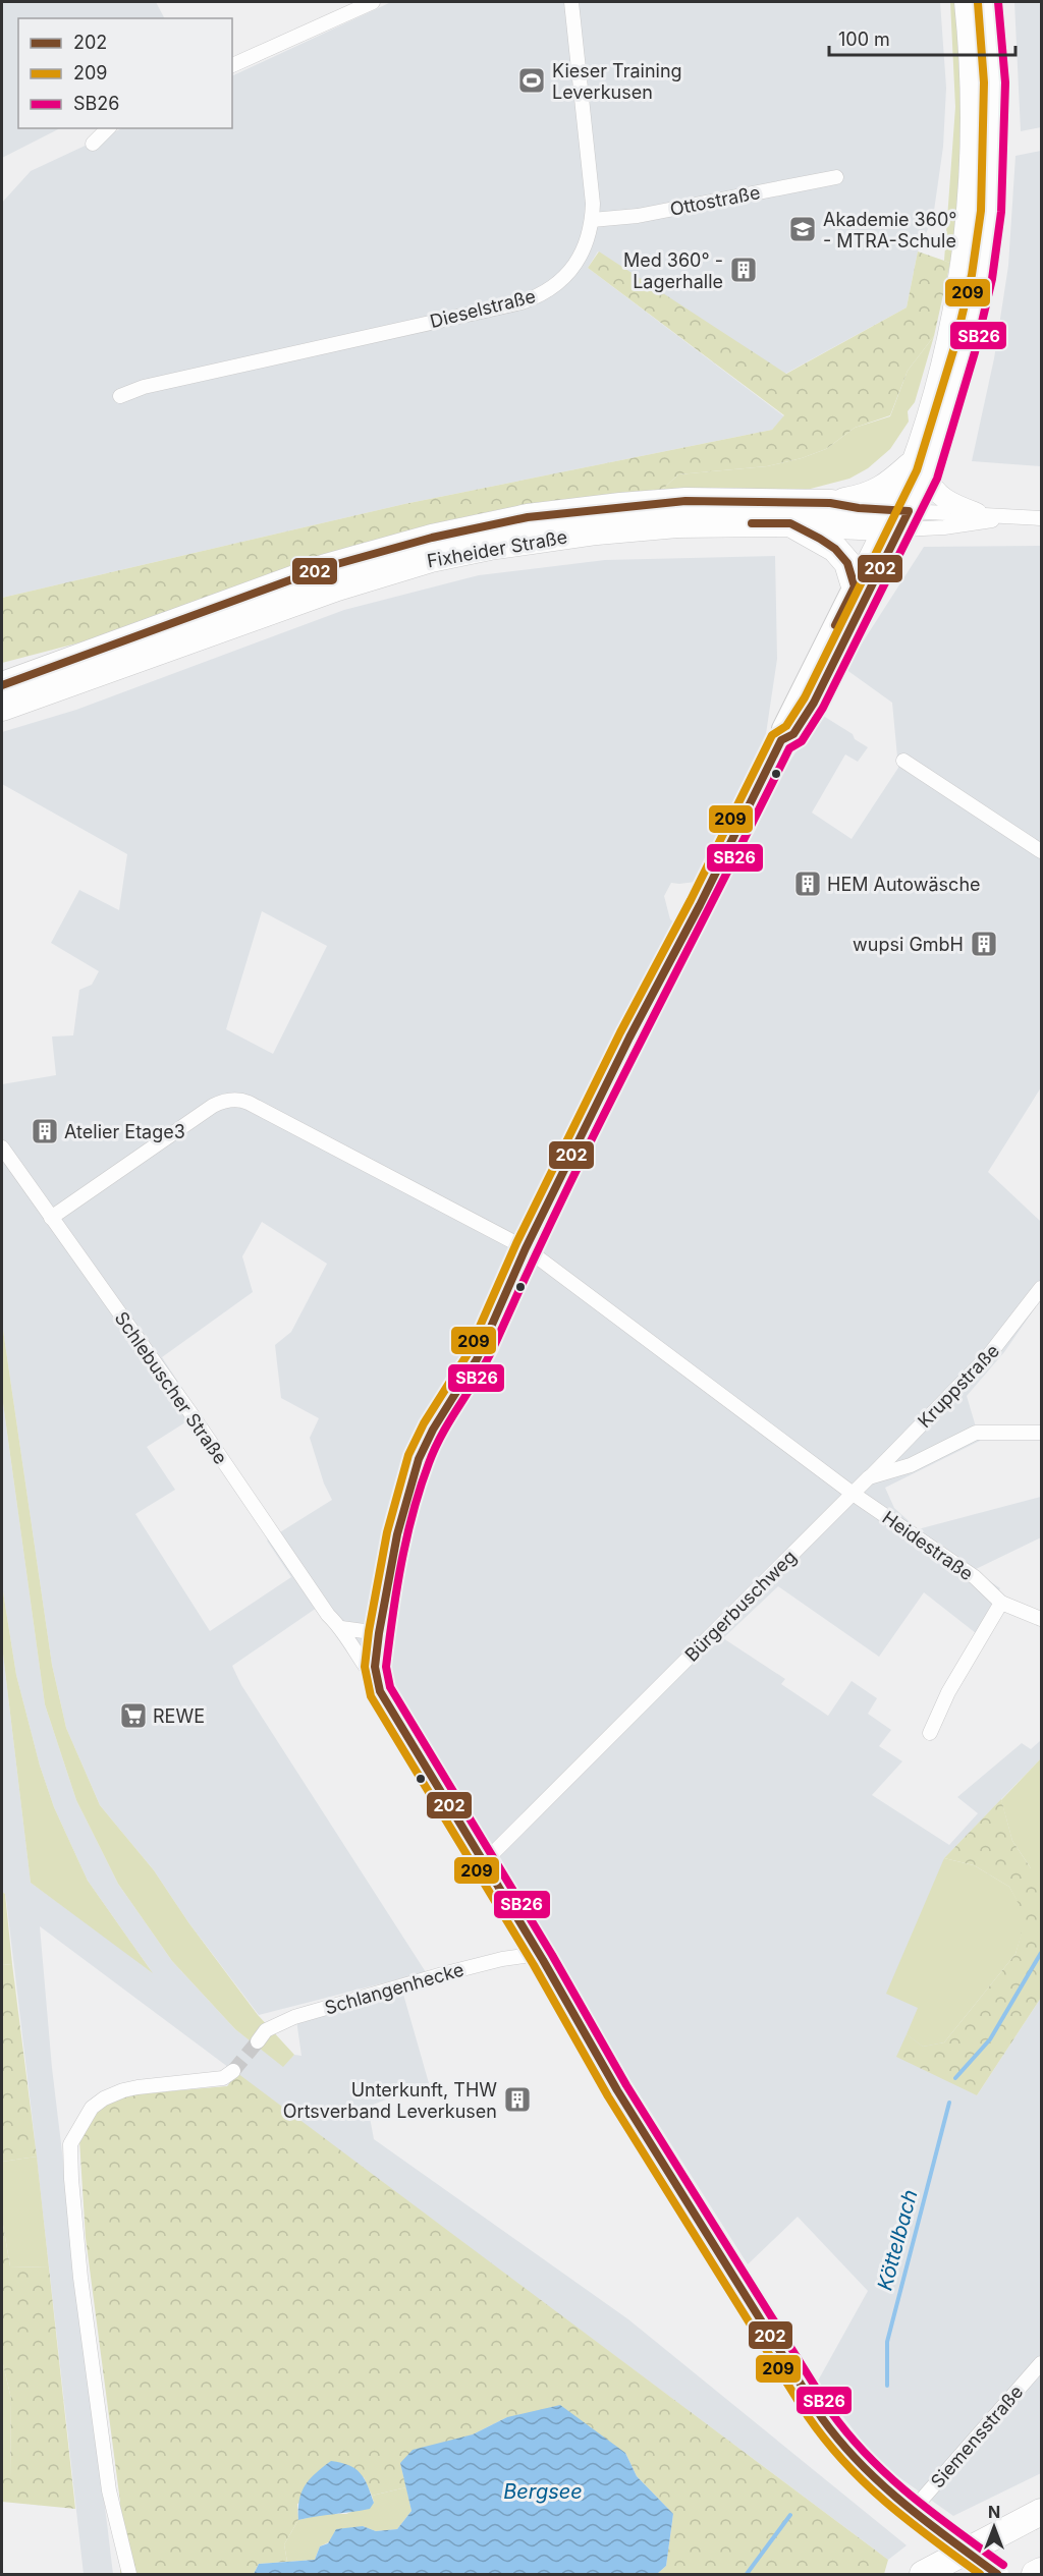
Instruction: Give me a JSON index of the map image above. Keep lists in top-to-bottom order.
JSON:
{
  "streets": {
    "highway": ["Fixheider Straße"],
    "main road": ["Schlebuscher Straße"],
    "street": [
      "Ottostraße",
      "Dieselstraße",
      "Kruppstraße",
      "Heidestraße",
      "Bürgerbuschweg",
      "Schlangenhecke",
      "Siemensstraße"
    ]
  },
  "crossings": [
    ["Ottostraße", "Dieselstraße"],
    ["Kruppstraße", "Bürgerbuschweg"],
    ["Schlebuscher Straße", "Heidestraße"],
    ["Schlebuscher Straße", "Bürgerbuschweg"],
    ["Schlebuscher Straße", "Schlangenhecke"],
    ["Schlebuscher Straße", "Siemensstraße"],
    ["Heidestraße", "Bürgerbuschweg"]
  ],
  "water": ["Köttelbach", "Bergsee"],
  "places": {
    "sports": ["Kieser Training Leverkusen"],
    "school or university": ["Akademie 360° - MTRA-Schule"],
    "building": [
      "Med 360° - Lagerhalle",
      "HEM Autowäsche",
      "wupsi GmbH",
      "Atelier Etage3",
      "Unterkunft, THW Ortsverband Leverkusen"
    ],
    "supermarket": ["REWE"]
  },
  "lines": ["transit line SB26", "transit line 209", "transit line 202"],
  "legend": ["202", "209", "SB26"],
  "scale_bar": "100 m",
  "north": "top"
}
